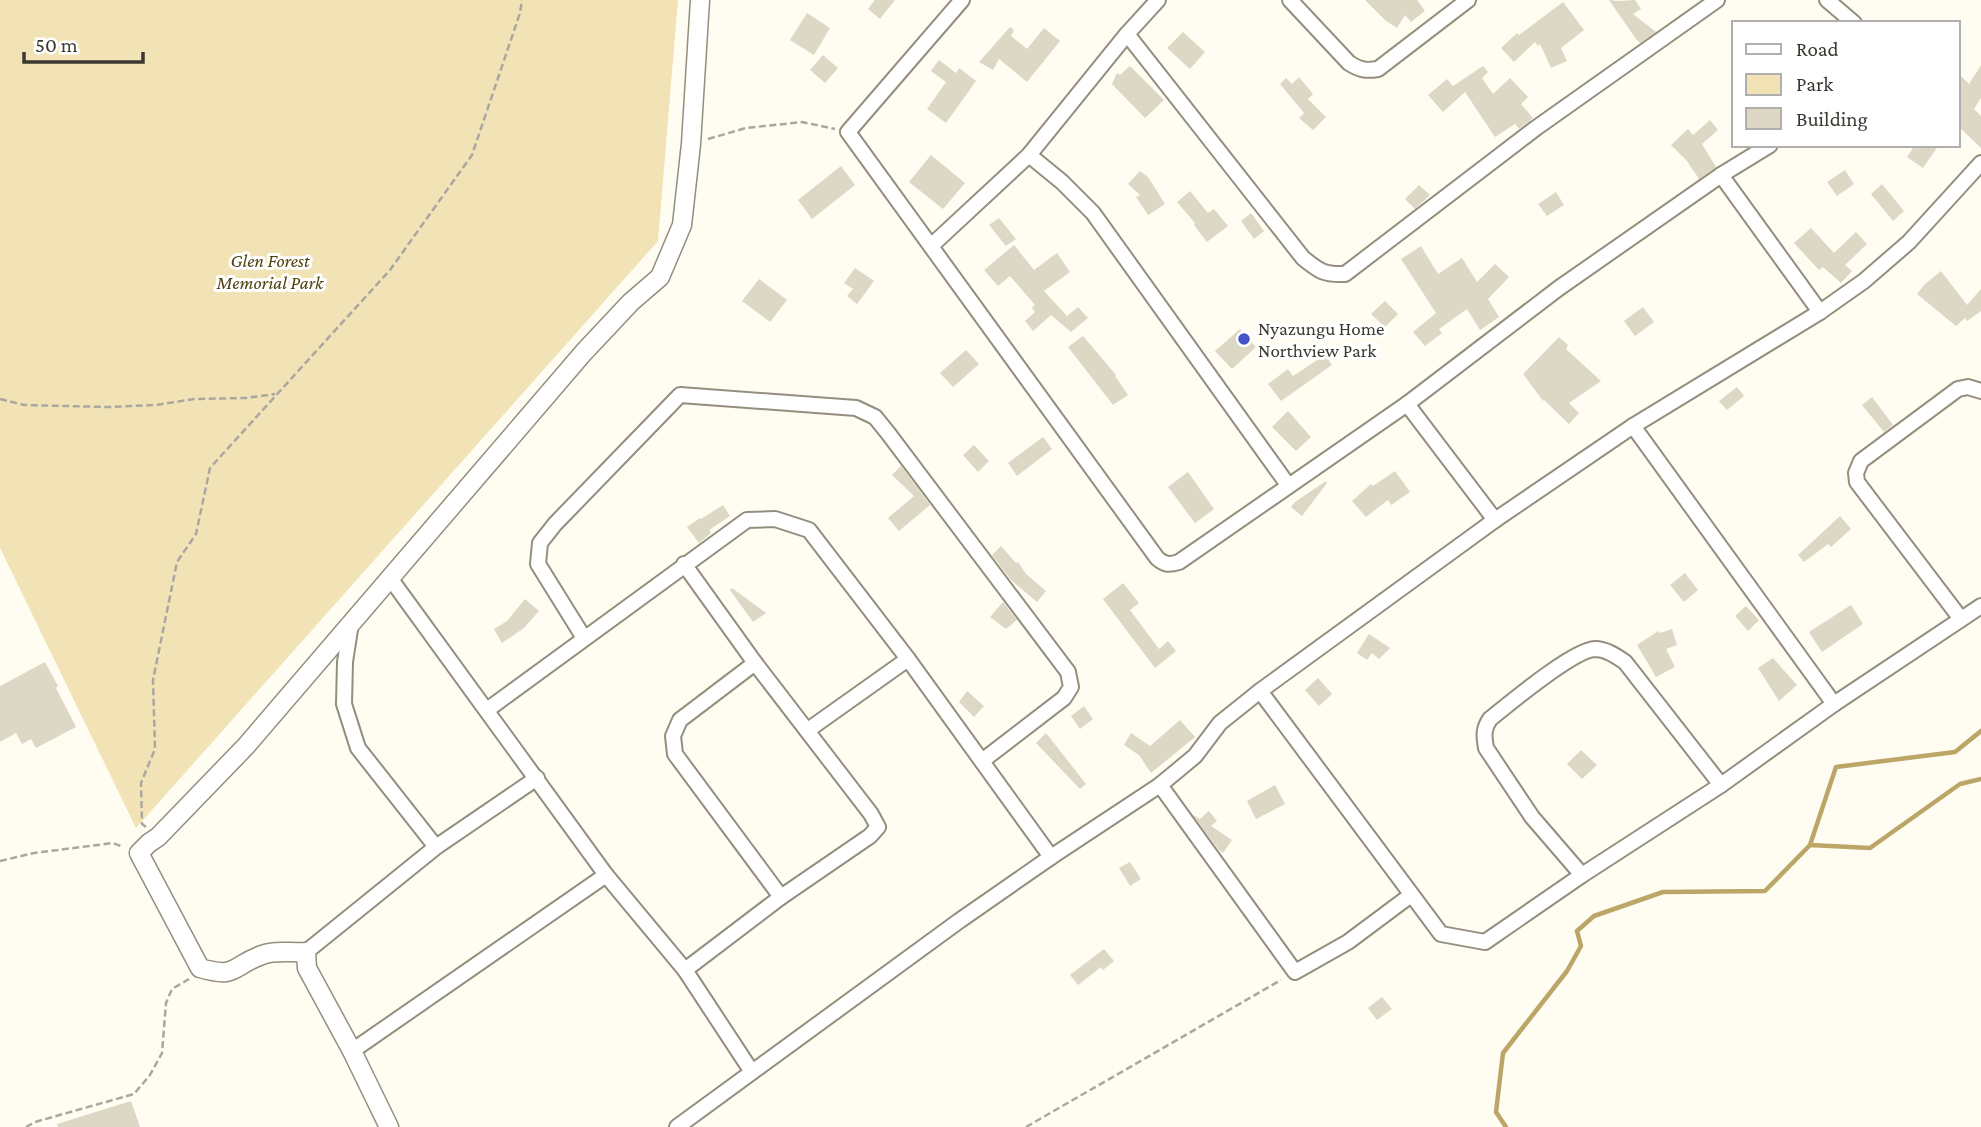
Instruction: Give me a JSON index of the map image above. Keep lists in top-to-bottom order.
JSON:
{
  "parks": ["Glen Forest Memorial Park"],
  "places": ["Nyazungu Home Northview Park"],
  "legend": ["Road", "Park", "Building"],
  "scale_bar": "50 m"
}
